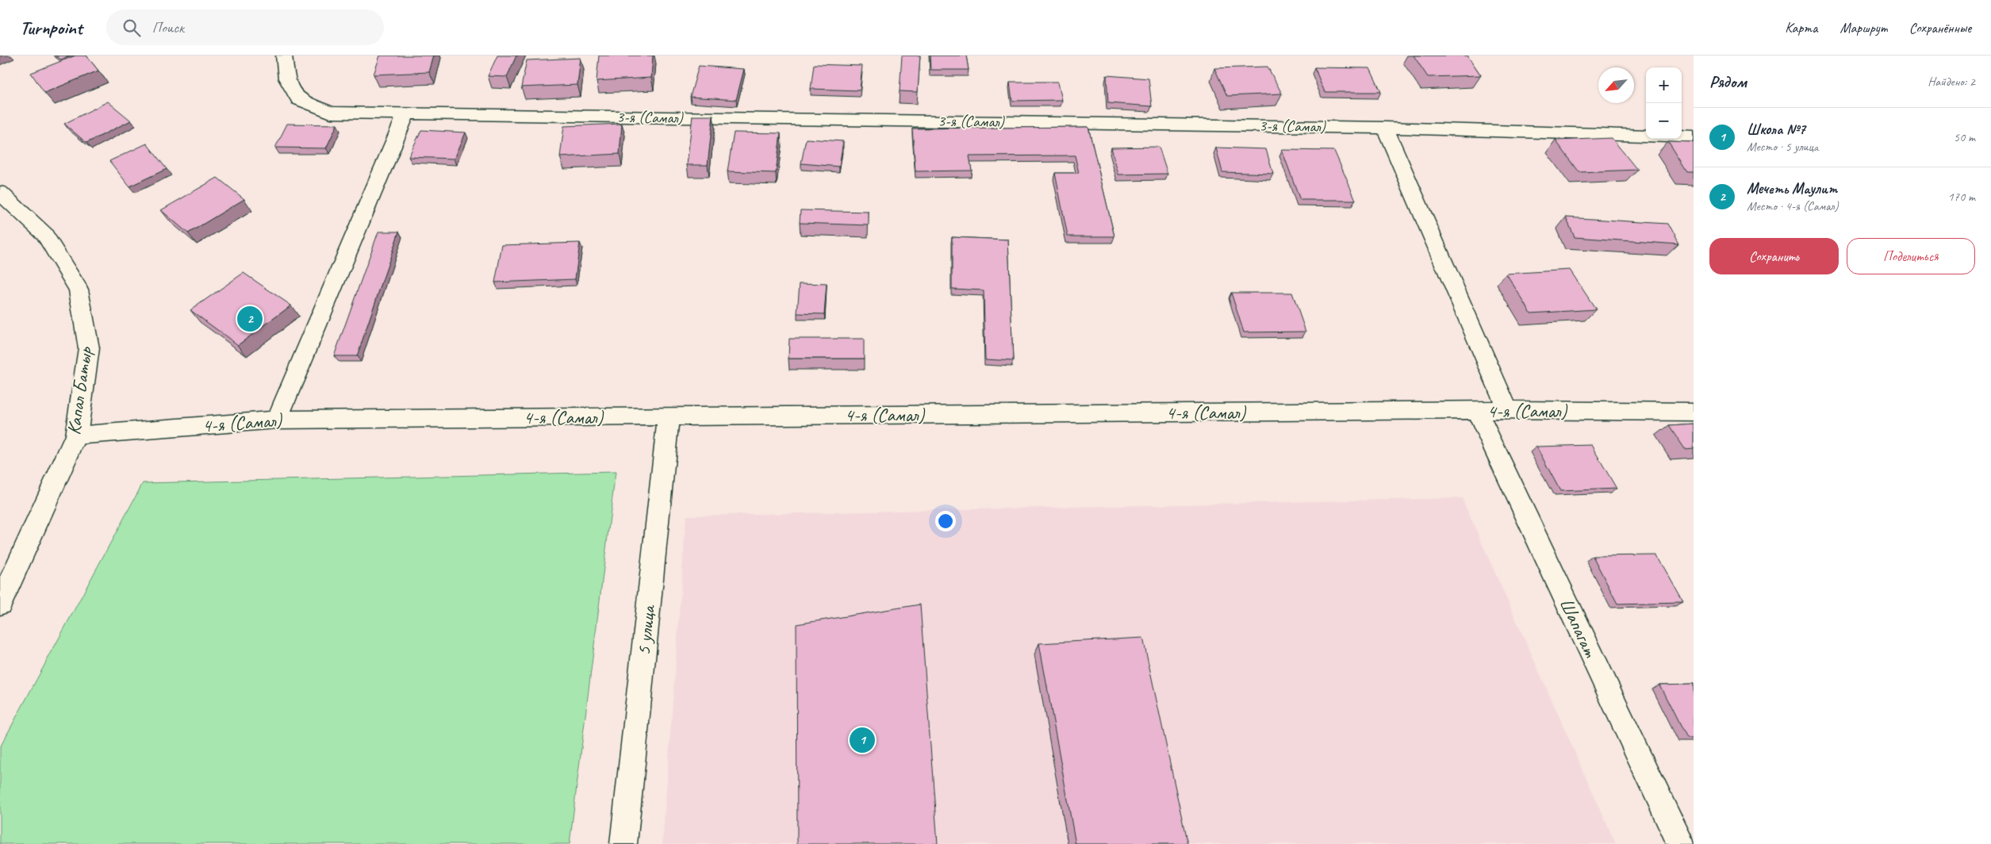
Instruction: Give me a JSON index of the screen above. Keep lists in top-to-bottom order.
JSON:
{
  "streets": {
    "street": [
      "3-я (Самал)",
      "Капал Батыр",
      "4-я (Самал)",
      "Шапагат",
      "5 улица"
    ]
  },
  "crossings": [
    ["Капал Батыр", "4-я (Самал)"],
    ["4-я (Самал)", "Шапагат"],
    ["4-я (Самал)", "5 улица"]
  ],
  "north": "bottom left",
  "page": {
    "header": "Turnpoint",
    "search": "Поиск",
    "nav": ["Карта", "Маршрут", "Сохранённые"],
    "heading": ["Рядом", "Найдено: 2"],
    "map_buttons": ["+", "−"],
    "list": [
      {
        "mark": "1",
        "name": "Школа №7",
        "note": "Место · 5 улица",
        "value": "50 m"
      },
      {
        "mark": "2",
        "name": "Мечеть Маулит",
        "note": "Место · 4-я (Самал)",
        "value": "170 m"
      }
    ],
    "buttons": ["Сохранить", "Поделиться"],
    "pins": ["2", "1"]
  }
}
